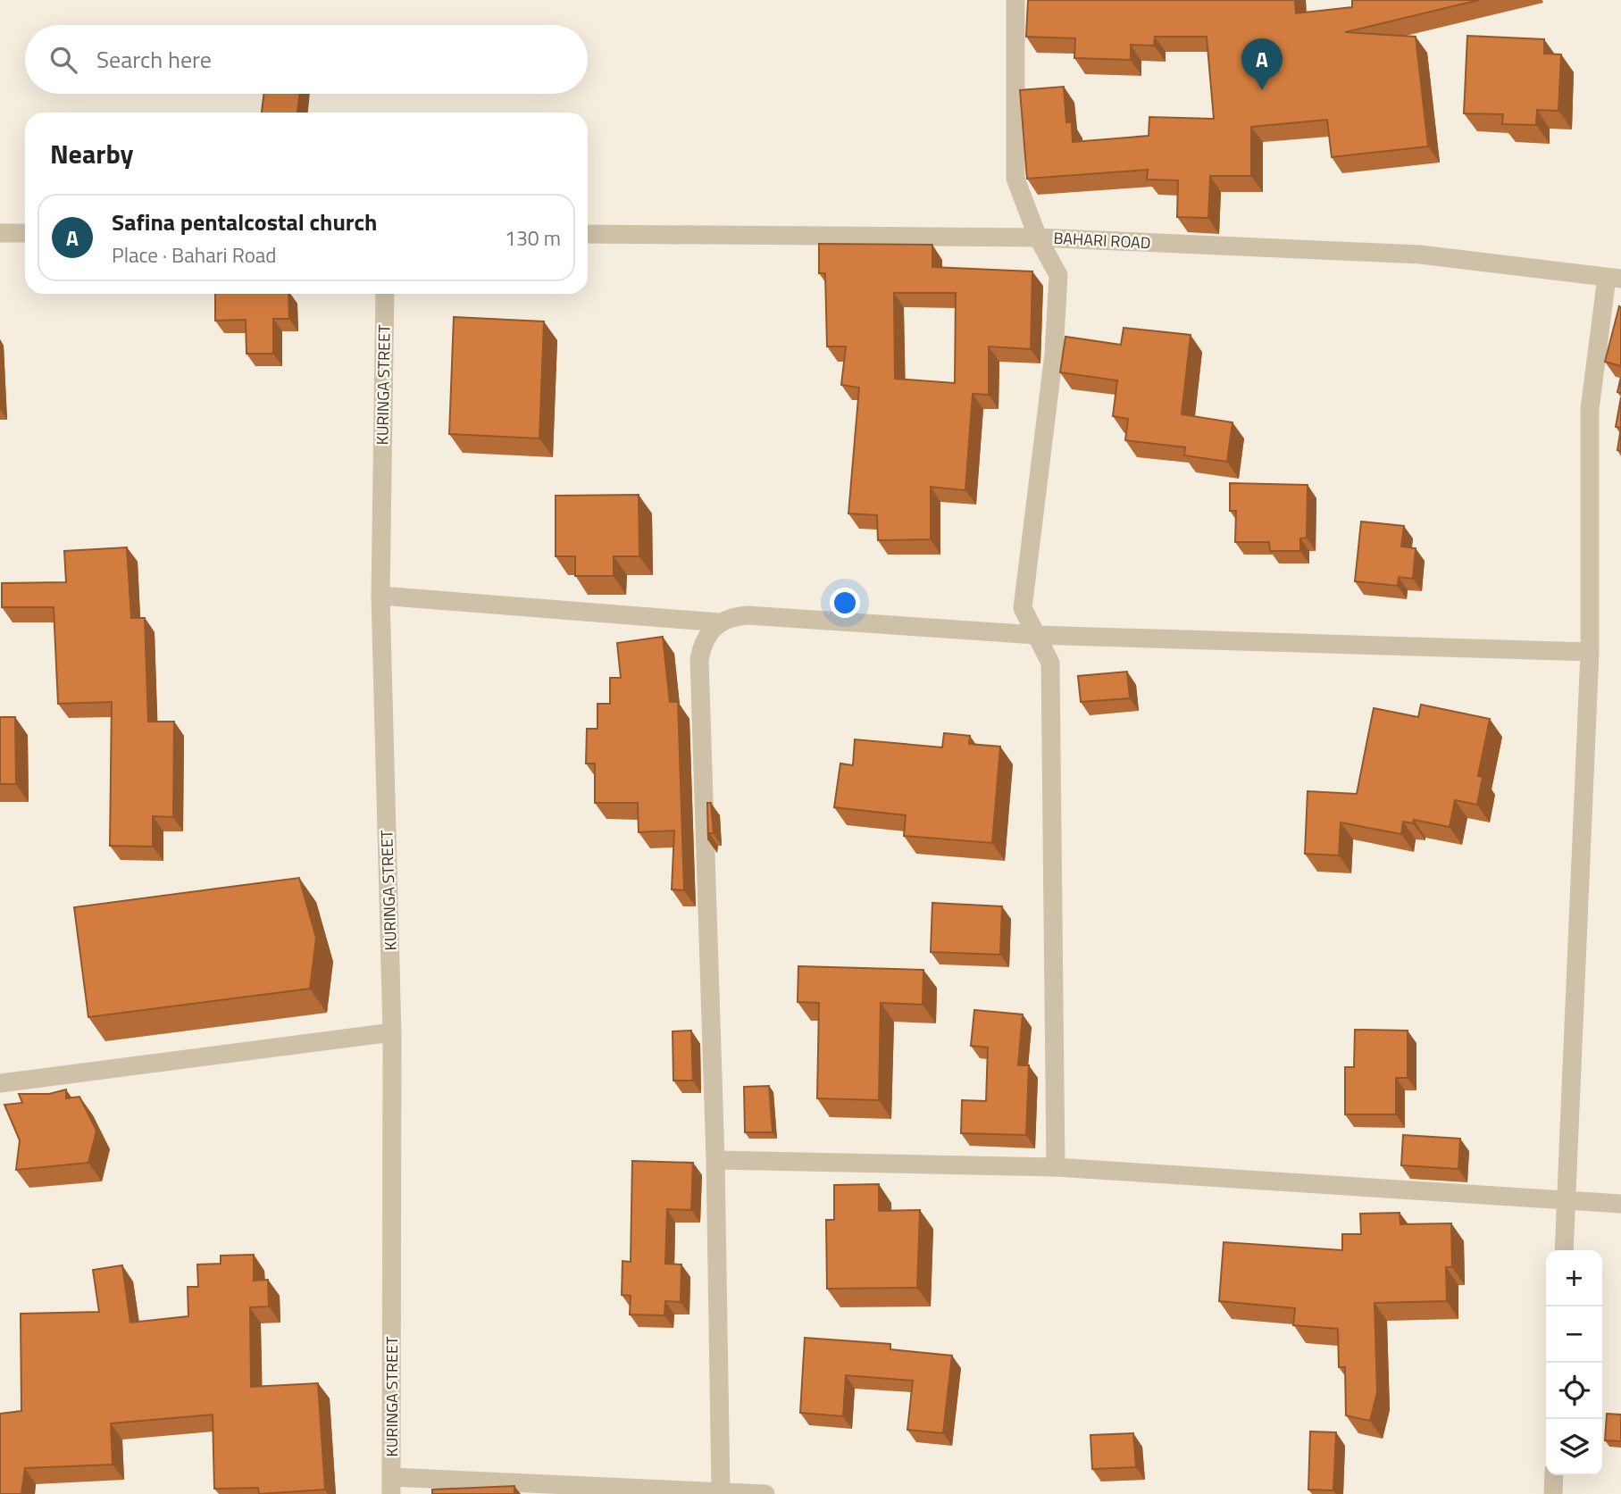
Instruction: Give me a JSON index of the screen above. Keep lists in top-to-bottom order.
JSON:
{
  "streets": {
    "street": ["BAHARI ROAD", "KURINGA STREET"]
  },
  "page": {
    "search": "Search here",
    "pins": "A",
    "heading": "Nearby",
    "list": [
      {
        "mark": "A",
        "name": "Safina pentalcostal church",
        "note": "Place · Bahari Road",
        "value": "130 m"
      }
    ],
    "map_buttons": ["+", "−"]
  }
}
